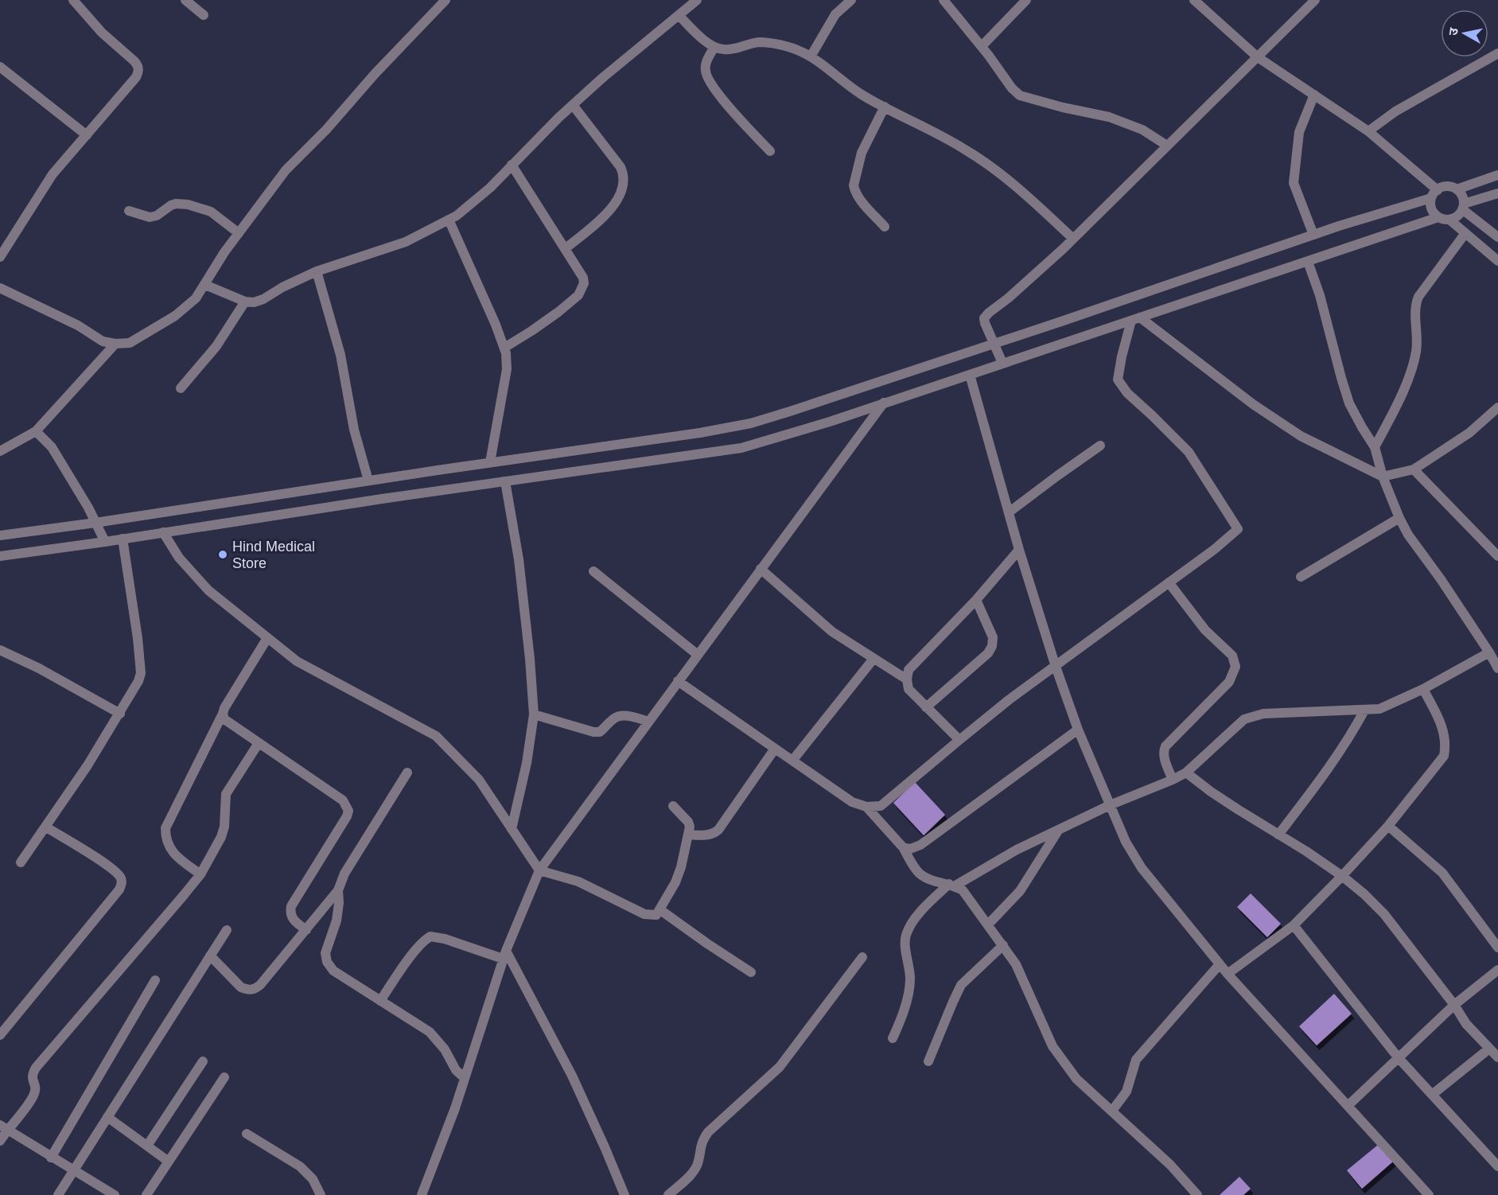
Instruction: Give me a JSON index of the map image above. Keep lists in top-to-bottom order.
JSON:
{
  "places": ["Hind Medical Store"],
  "north": "left"
}
